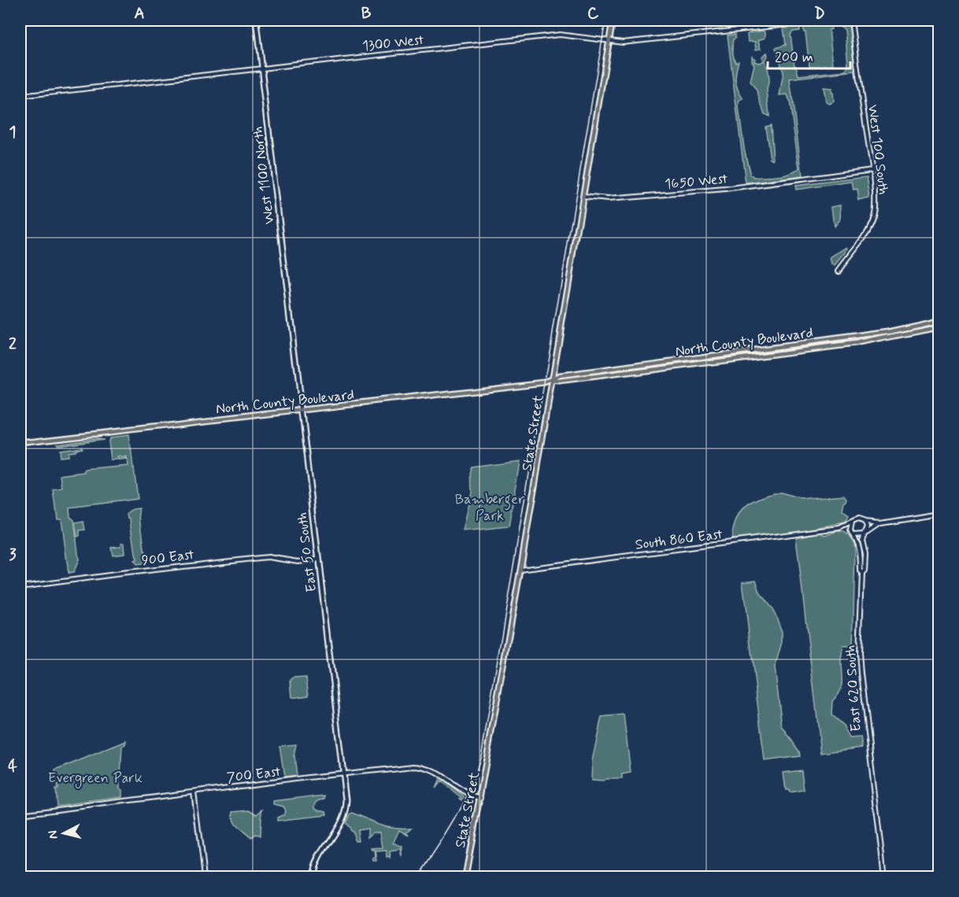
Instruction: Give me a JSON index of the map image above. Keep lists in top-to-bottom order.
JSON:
{
  "streets": {
    "main road": [
      "West 1100 North",
      "North County Boulevard",
      "State Street",
      "East 50 South"
    ],
    "street": [
      "1300 West",
      "West 100 South",
      "1650 West",
      "South 860 East",
      "900 East",
      "East 620 South",
      "700 East"
    ]
  },
  "crossings": [
    ["1300 West", "West 1100 North"],
    ["1300 West", "State Street"],
    ["West 100 South", "1650 West"],
    ["West 1100 North", "East 50 South"],
    ["1650 West", "State Street"],
    ["North County Boulevard", "State Street"],
    ["North County Boulevard", "East 50 South"],
    ["State Street", "South 860 East"],
    ["State Street", "700 East"],
    ["South 860 East", "East 620 South"],
    ["East 50 South", "900 East"],
    ["East 50 South", "700 East"]
  ],
  "parks": ["Bamberger Park", "Evergreen Park"],
  "scale_bar": "200 m",
  "north": "left",
  "grid": {
    "columns": [
      "A",
      "B",
      "C",
      "D"
    ],
    "rows": [
      "1",
      "2",
      "3",
      "4"
    ]
  }
}
